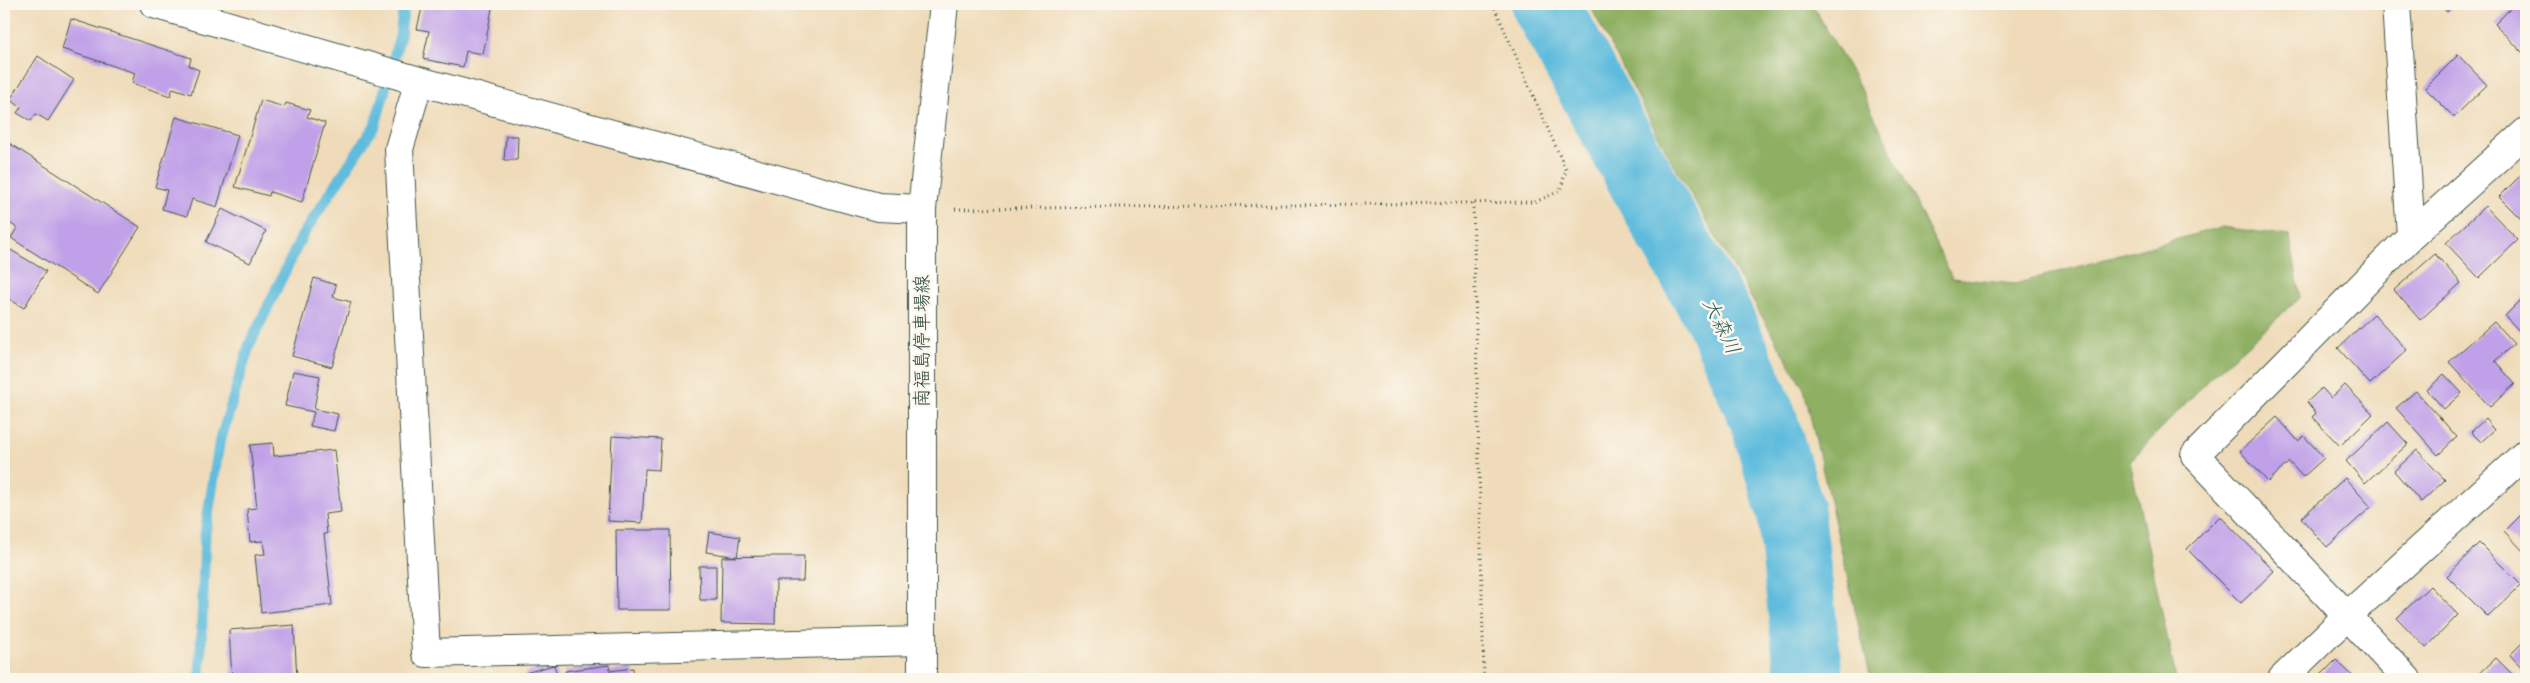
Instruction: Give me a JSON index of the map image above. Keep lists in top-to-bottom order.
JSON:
{
  "streets": {
    "street": ["南福島停車場線"]
  },
  "water": ["大森川"]
}
